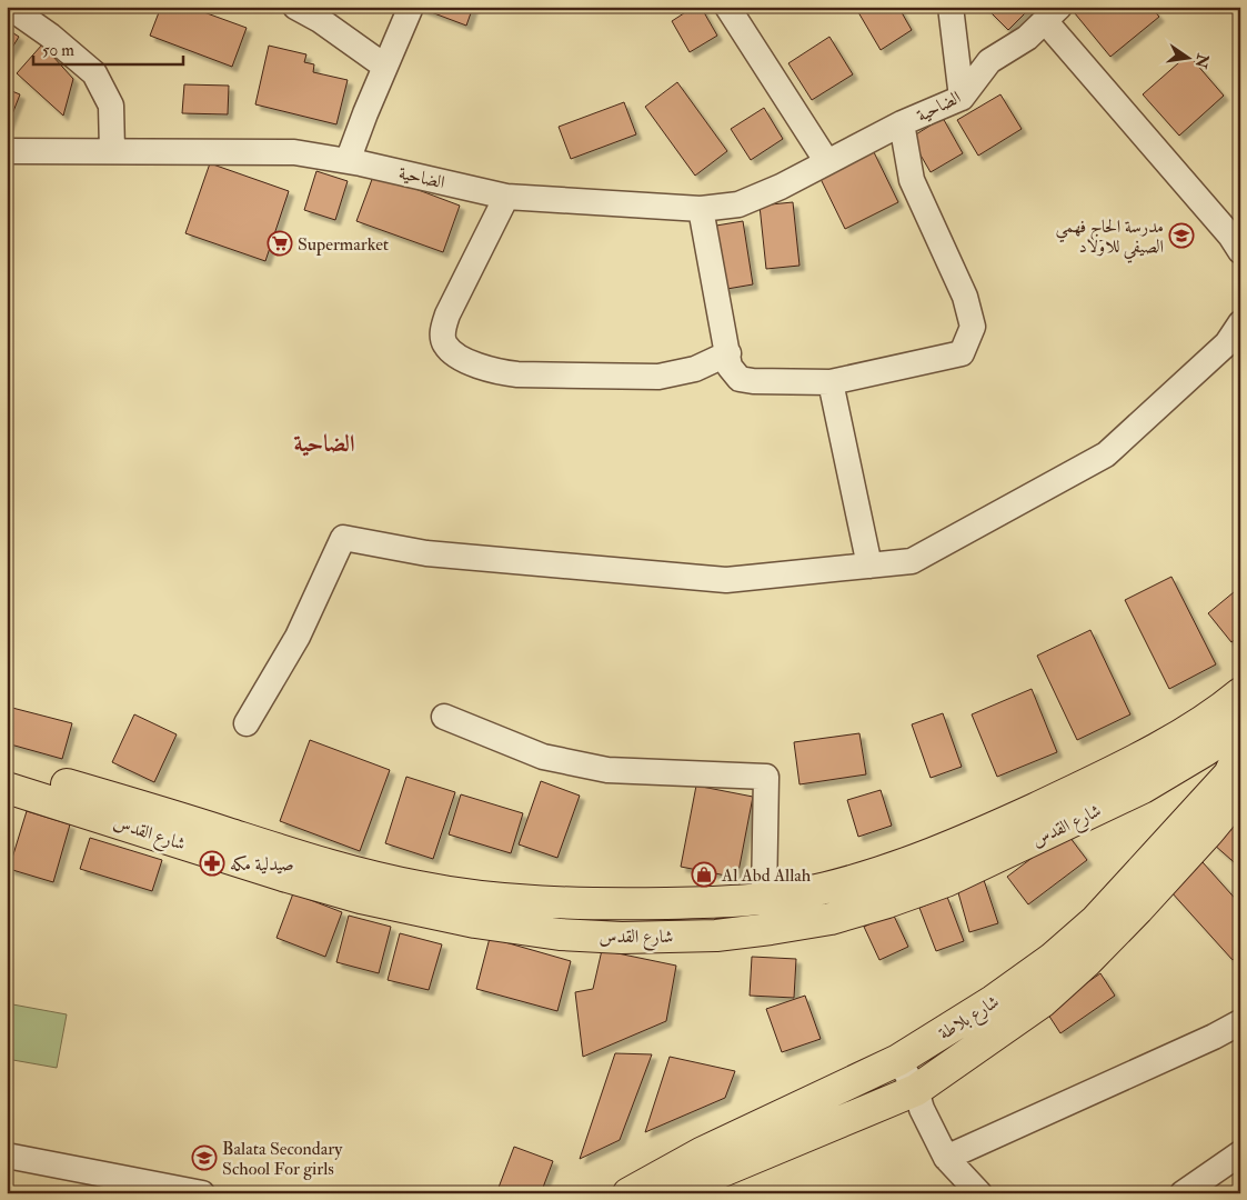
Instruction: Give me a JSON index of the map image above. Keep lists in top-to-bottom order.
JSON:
{
  "streets": {
    "main road": ["شارع القدس", "شارع بلاطة"],
    "street": ["الضاحية"]
  },
  "districts": ["الضاحية"],
  "places": {
    "school or university": ["مدرسة الحاج فهمي الصيفي للاولاد", "Balata Secondary School For girls"],
    "supermarket": ["Supermarket"],
    "pharmacy": ["صيدلية مكه"],
    "shop": ["Al Abd Allah"]
  },
  "scale_bar": "50 m",
  "north": "right"
}
